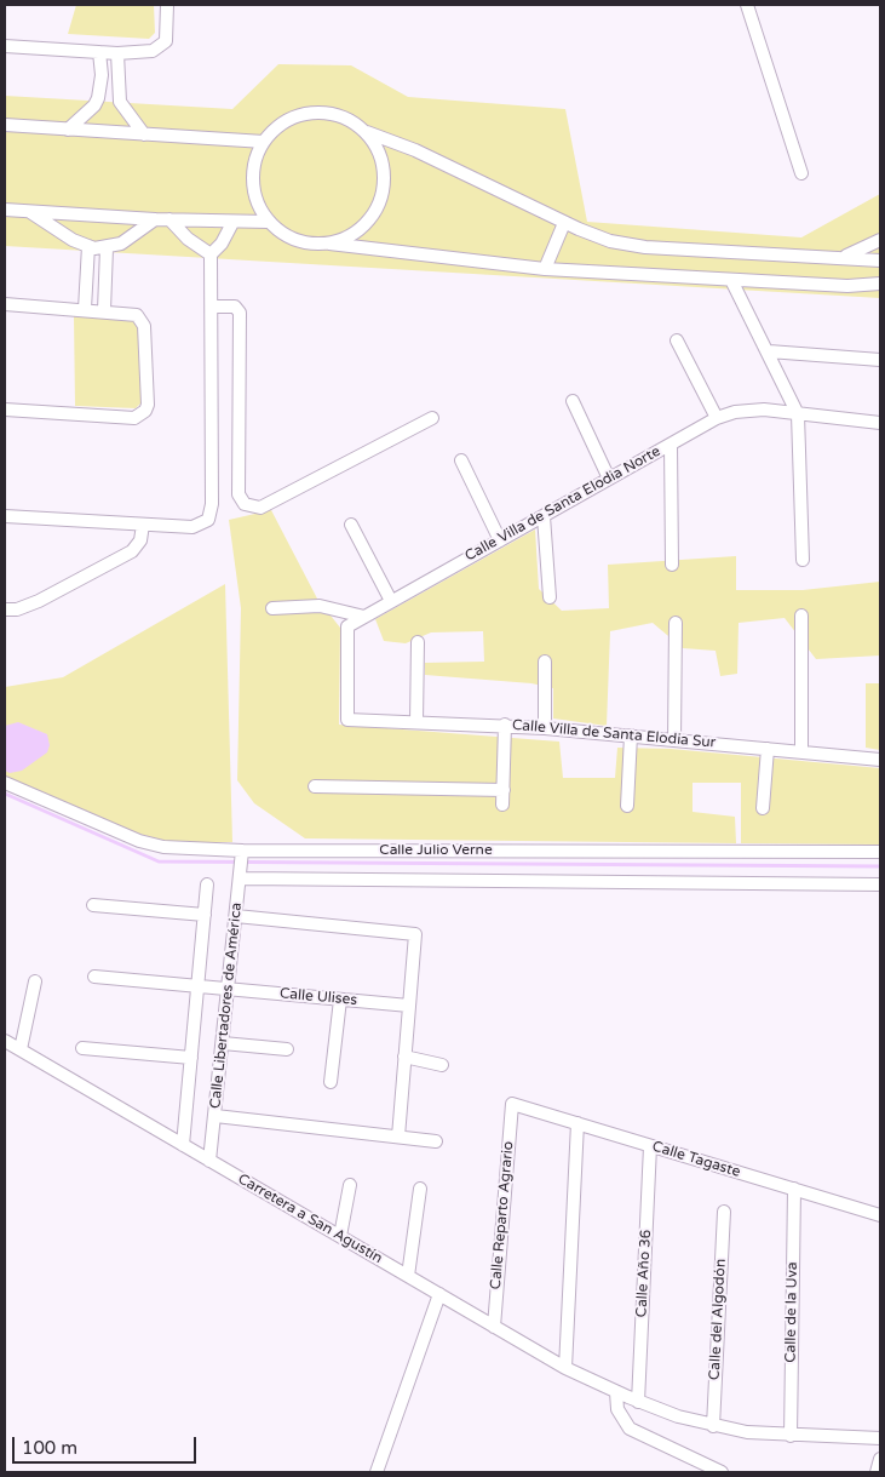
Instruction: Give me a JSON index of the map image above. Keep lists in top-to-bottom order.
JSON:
{
  "streets": {
    "street": [
      "Calle Villa de Santa Elodia Norte",
      "Calle Villa de Santa Elodia Sur",
      "Calle Julio Verne",
      "Calle Ulises",
      "Calle Libertadores de América",
      "Calle Tagaste",
      "Calle Reparto Agrario",
      "Carretera a San Agustín",
      "Calle Año 36",
      "Calle de la Uva",
      "Calle del Algodón"
    ]
  },
  "crossings": [
    ["Calle Villa de Santa Elodia Norte", "Calle Villa de Santa Elodia Sur"],
    ["Calle Julio Verne", "Calle Libertadores de América"],
    ["Calle Ulises", "Calle Libertadores de América"],
    ["Calle Libertadores de América", "Carretera a San Agustín"],
    ["Calle Tagaste", "Calle Reparto Agrario"],
    ["Calle Tagaste", "Calle Año 36"],
    ["Calle Tagaste", "Calle de la Uva"],
    ["Calle Reparto Agrario", "Carretera a San Agustín"],
    ["Carretera a San Agustín", "Calle Año 36"],
    ["Carretera a San Agustín", "Calle de la Uva"],
    ["Carretera a San Agustín", "Calle del Algodón"]
  ],
  "scale_bar": "100 m"
}
